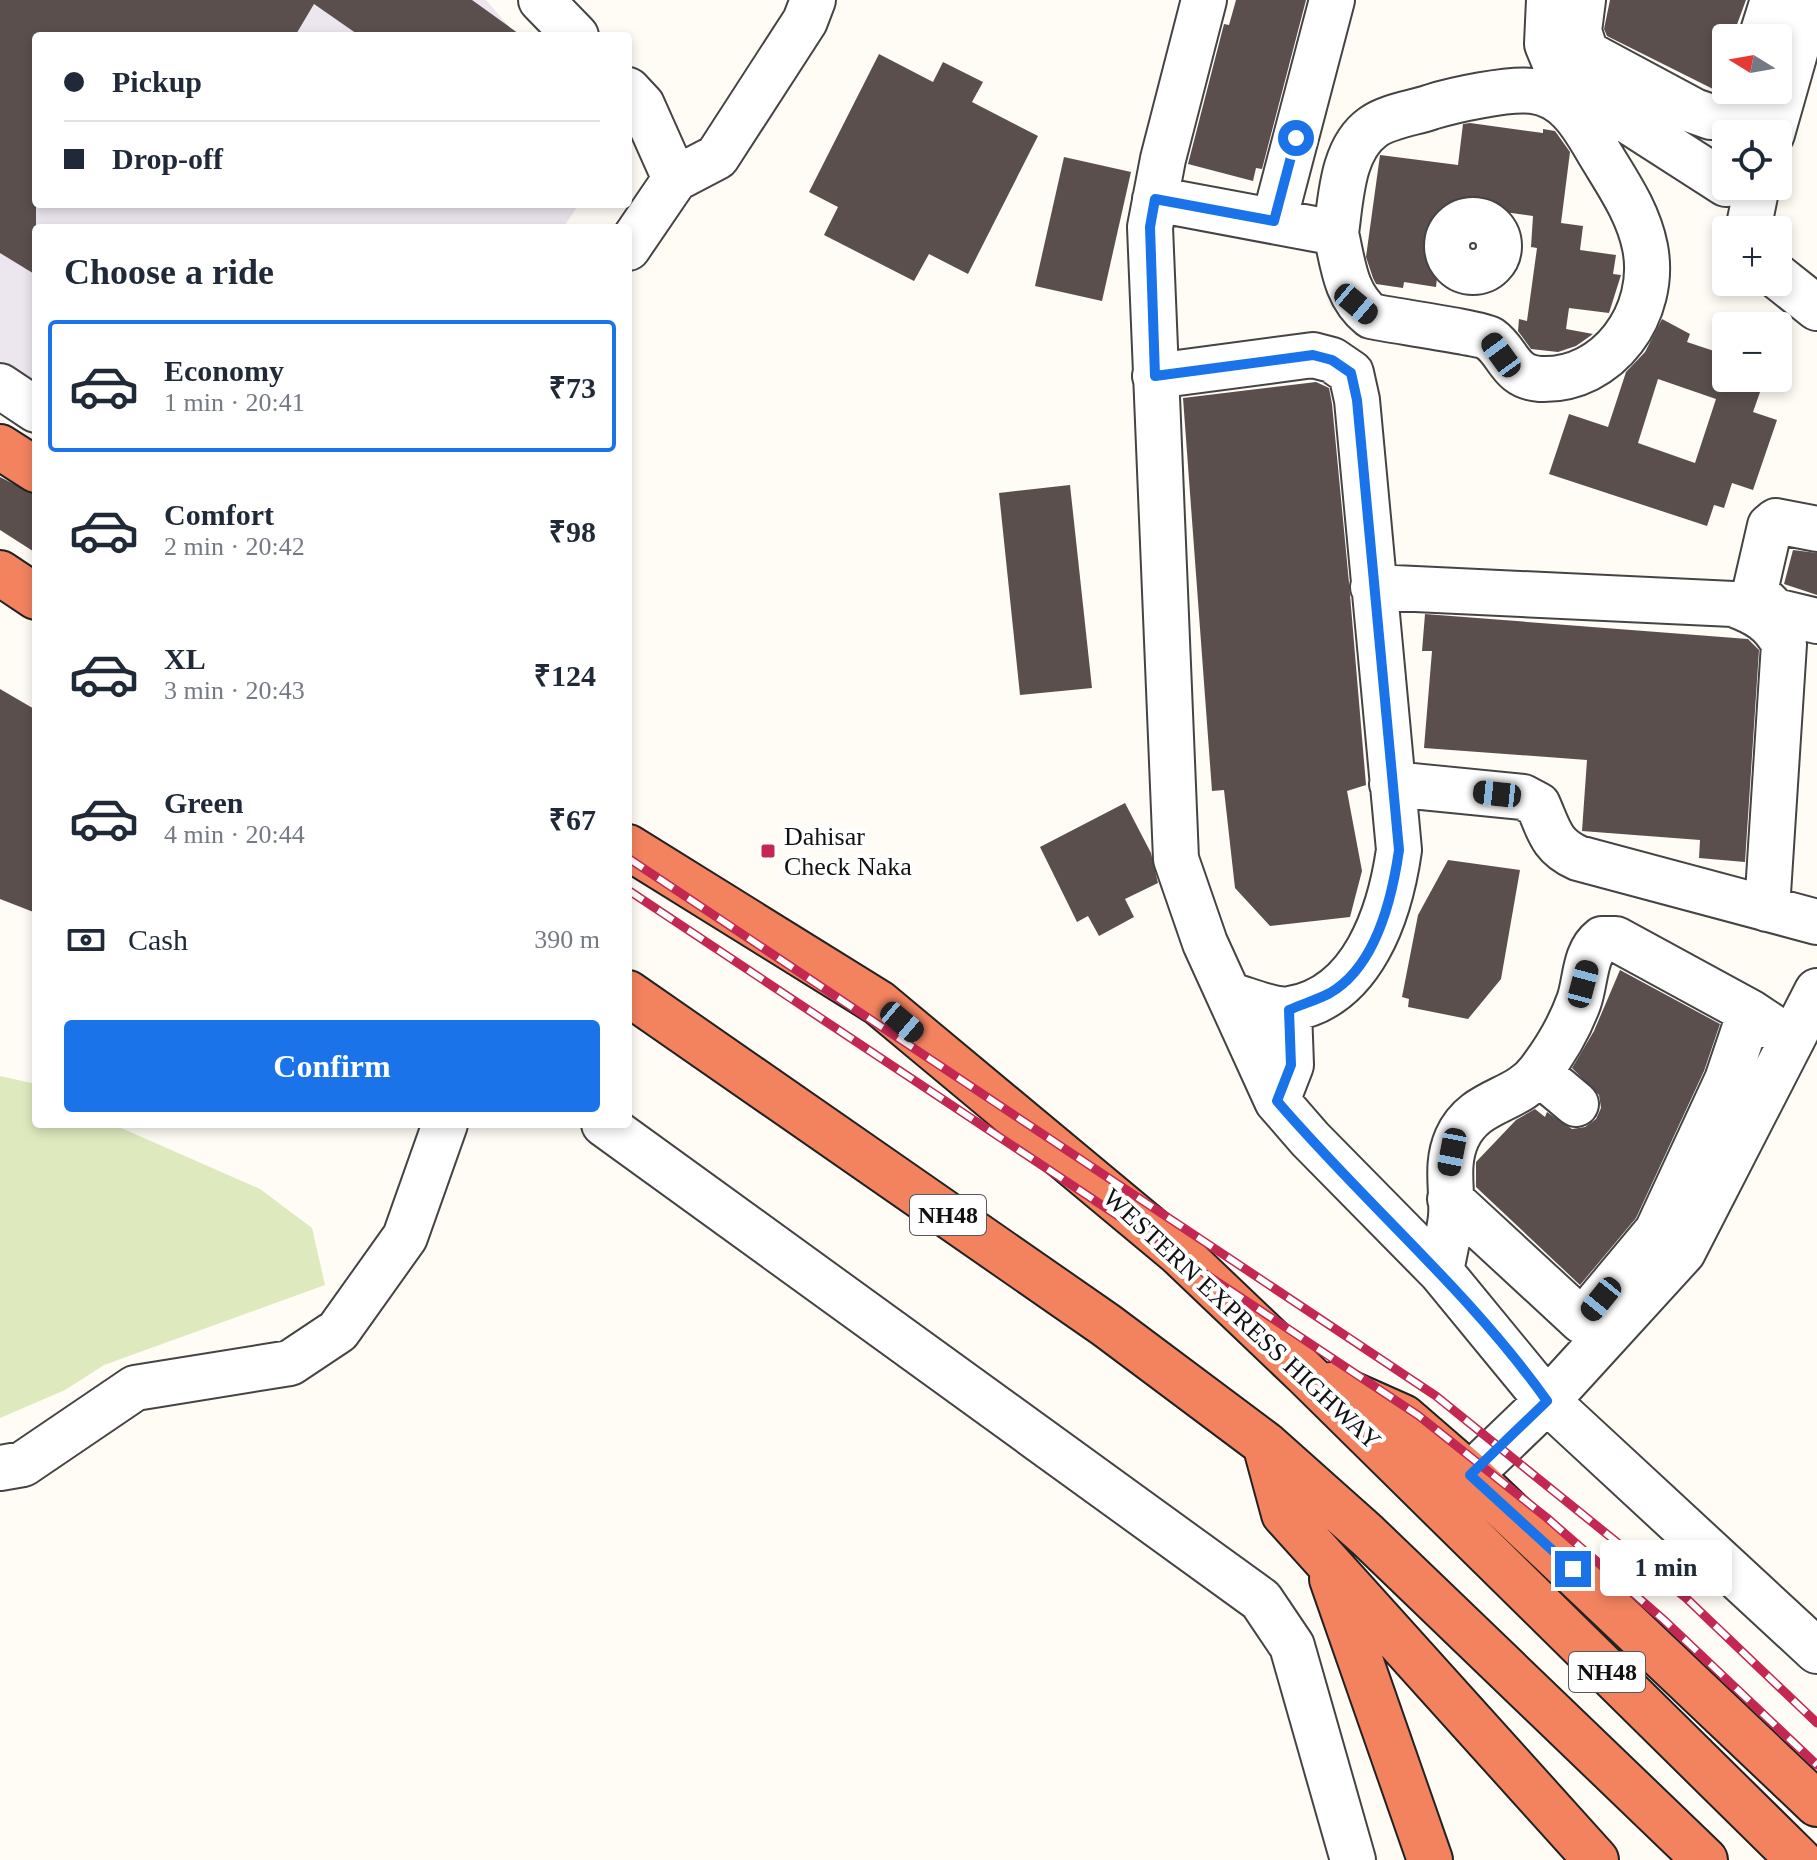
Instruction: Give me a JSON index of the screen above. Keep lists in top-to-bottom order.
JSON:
{
  "streets": {
    "highway": ["NH48", "WESTERN EXPRESS HIGHWAY"]
  },
  "places": {
    "transit": ["Dahisar Check Naka"]
  },
  "north": "left",
  "page": {
    "map_buttons": ["+", "−"],
    "banner": ["Pickup", "Drop-off"],
    "heading": "Choose a ride",
    "list": [
      {
        "name": "Economy",
        "note": "1 min · 20:41",
        "value": "₹73"
      },
      {
        "name": "Comfort",
        "note": "2 min · 20:42",
        "value": "₹98"
      },
      {
        "name": "XL",
        "note": "3 min · 20:43",
        "value": "₹124"
      },
      {
        "name": "Green",
        "note": "4 min · 20:44",
        "value": "₹67"
      }
    ],
    "pay": ["Cash", "390 m"],
    "buttons": "Confirm",
    "bubble": "1 min"
  }
}
